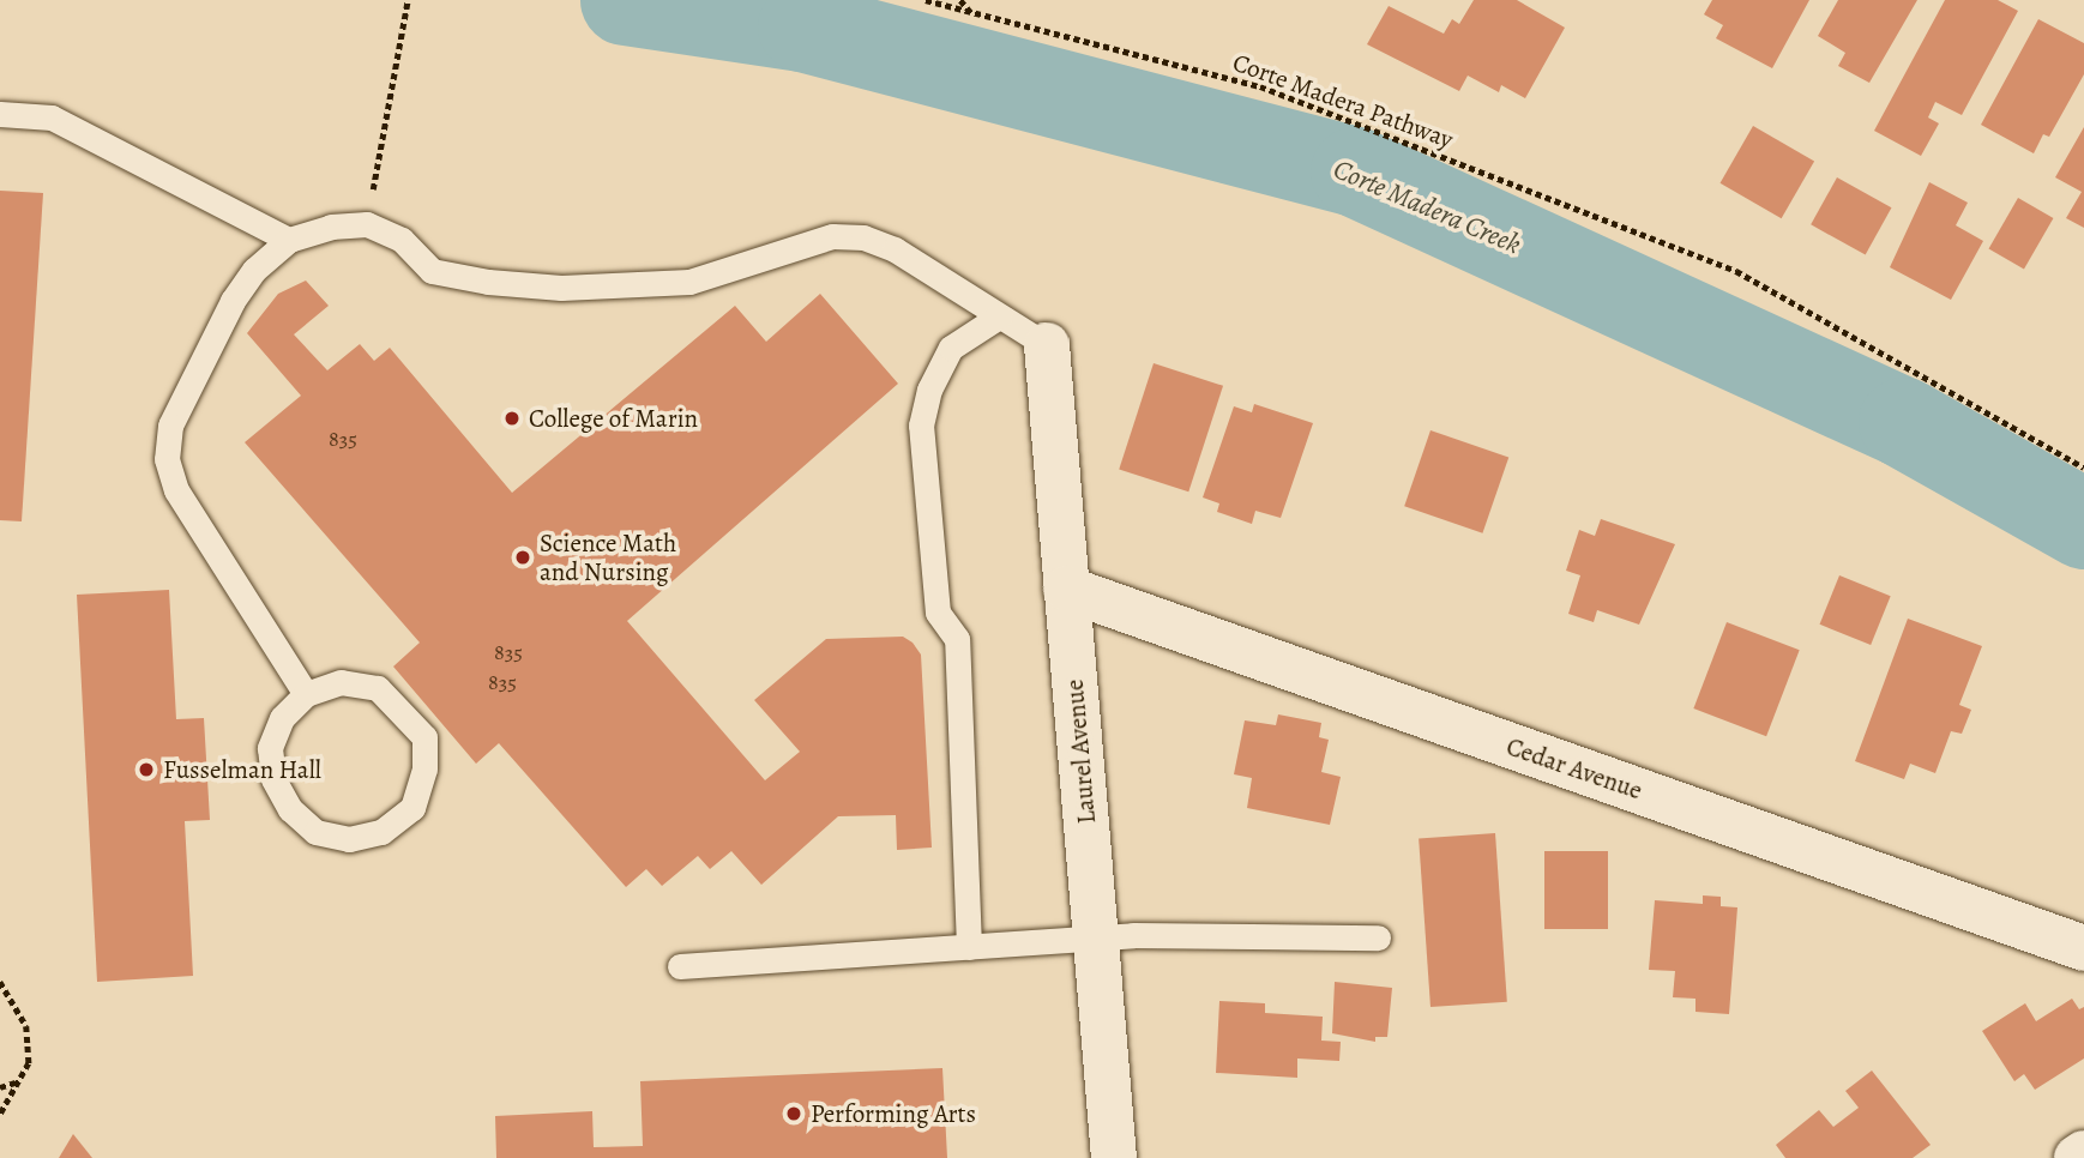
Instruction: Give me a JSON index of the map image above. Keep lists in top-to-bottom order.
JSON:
{
  "streets": {
    "street": ["Laurel Avenue", "Cedar Avenue"],
    "path": ["Corte Madera Pathway"]
  },
  "crossings": [
    ["Laurel Avenue", "Cedar Avenue"]
  ],
  "water": ["Corte Madera Creek"],
  "places": [
    "College of Marin",
    "Science Math and Nursing",
    "Fusselman Hall",
    "Performing Arts"
  ],
  "house_numbers": ["835", "835", "835"]
}
